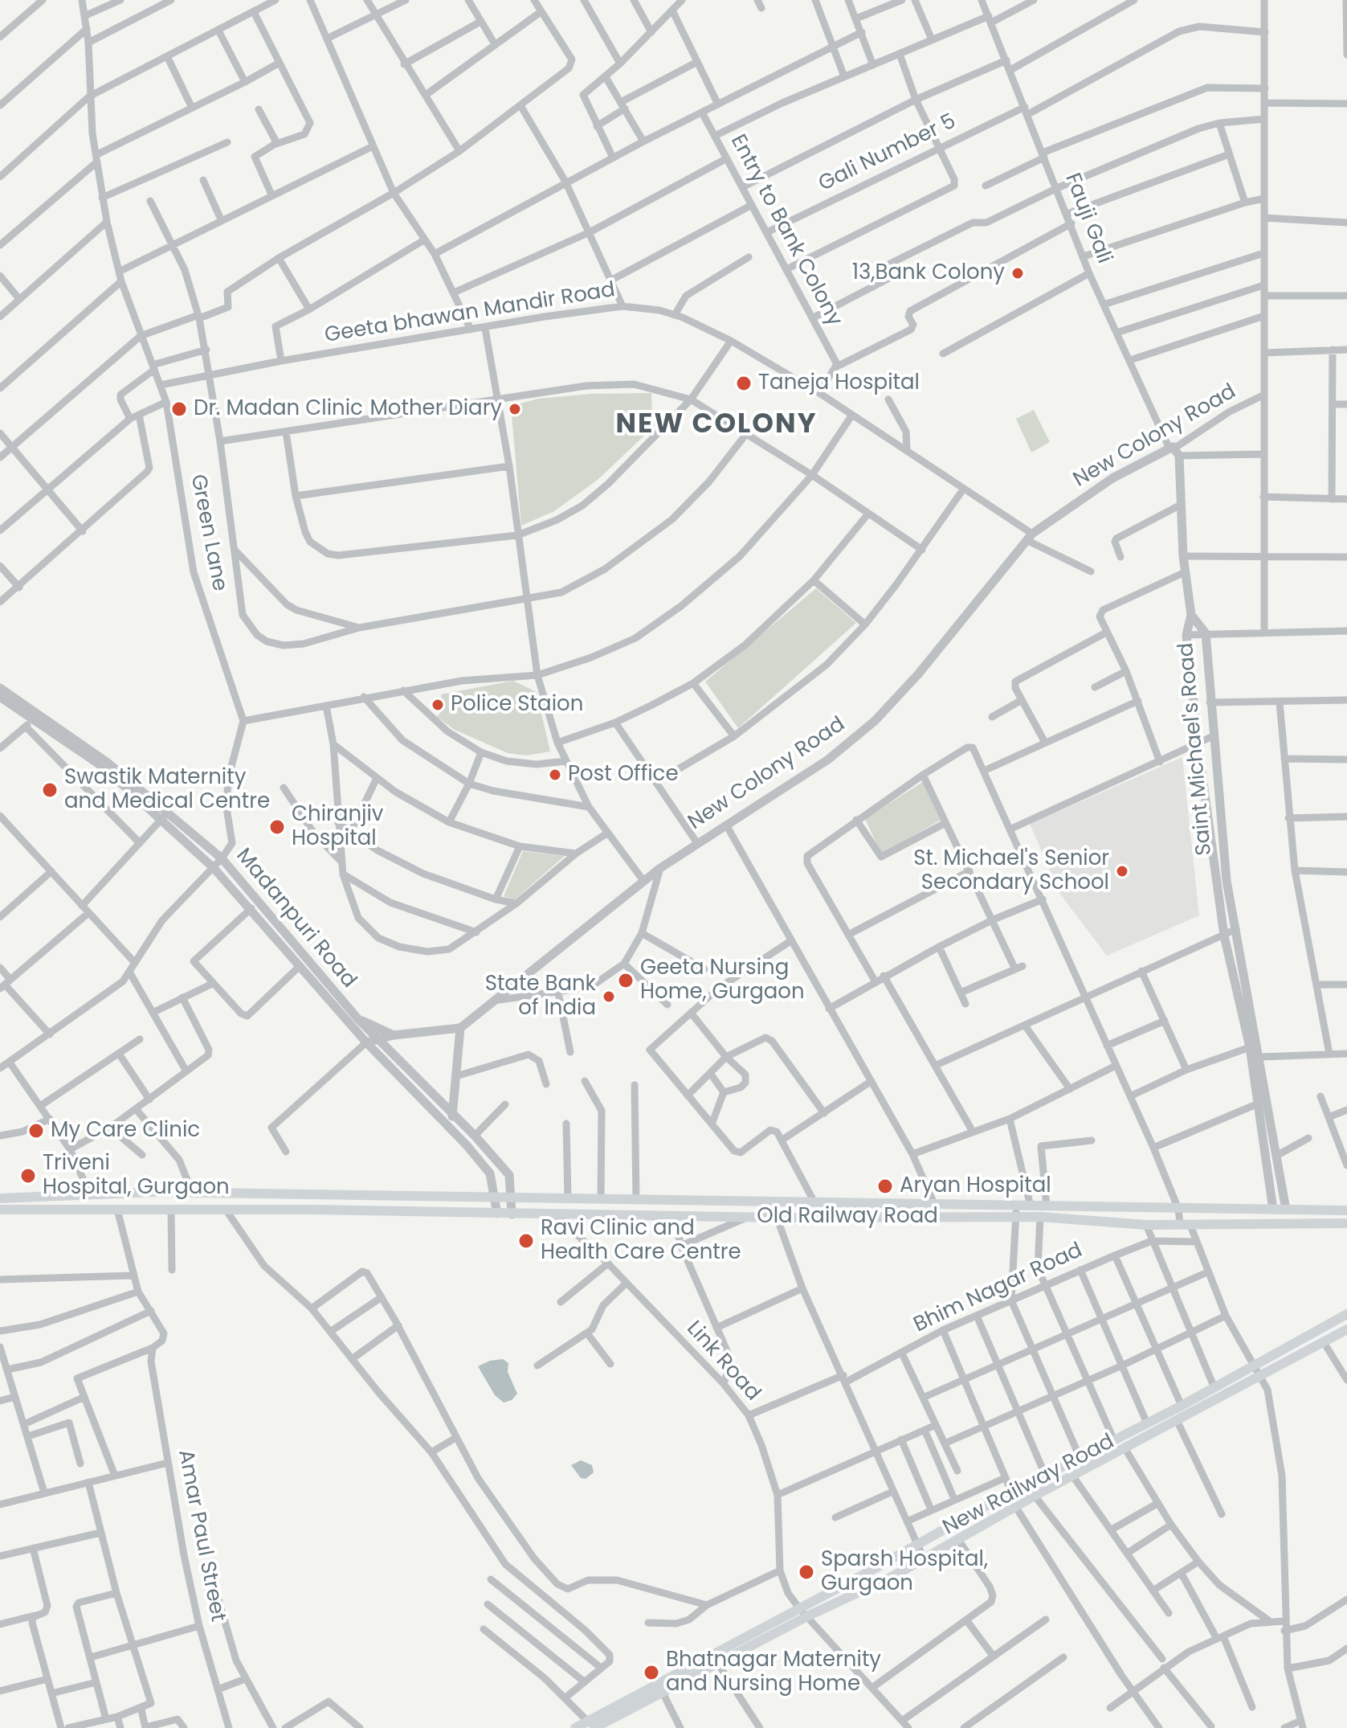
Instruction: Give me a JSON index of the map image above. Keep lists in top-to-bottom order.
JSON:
{
  "streets": {
    "main road": ["Old Railway Road", "New Railway Road"],
    "street": [
      "Gali Number 5",
      "Fauji Gali",
      "Entry to Bank Colony",
      "Geeta bhawan Mandir Road",
      "New Colony Road",
      "Green Lane",
      "Saint Michael's Road",
      "Madanpuri Road",
      "Bhim Nagar Road",
      "Link Road",
      "Amar Paul Street"
    ]
  },
  "crossings": [
    ["Gali Number 5", "Fauji Gali"],
    ["Gali Number 5", "Entry to Bank Colony"],
    ["Fauji Gali", "New Colony Road"],
    ["Geeta bhawan Mandir Road", "New Colony Road"],
    ["Geeta bhawan Mandir Road", "Green Lane"],
    ["Saint Michael's Road", "Old Railway Road"],
    ["Madanpuri Road", "Old Railway Road"],
    ["Old Railway Road", "Link Road"],
    ["Bhim Nagar Road", "Link Road"],
    ["Link Road", "New Railway Road"]
  ],
  "districts": ["NEW COLONY"],
  "places": [
    "13,Bank Colony",
    "Taneja Hospital",
    "Dr. Madan Clinic",
    "Mother Diary",
    "Police Staion",
    "Post Office",
    "Swastik Maternity and Medical Centre",
    "Chiranjiv Hospital",
    "St. Michael's Senior Secondary School",
    "Geeta Nursing Home, Gurgaon",
    "State Bank of India",
    "My Care Clinic",
    "Triveni Hospital, Gurgaon",
    "Aryan Hospital",
    "Ravi Clinic and Health Care Centre",
    "Sparsh Hospital, Gurgaon",
    "Bhatnagar Maternity and Nursing Home"
  ]
}
